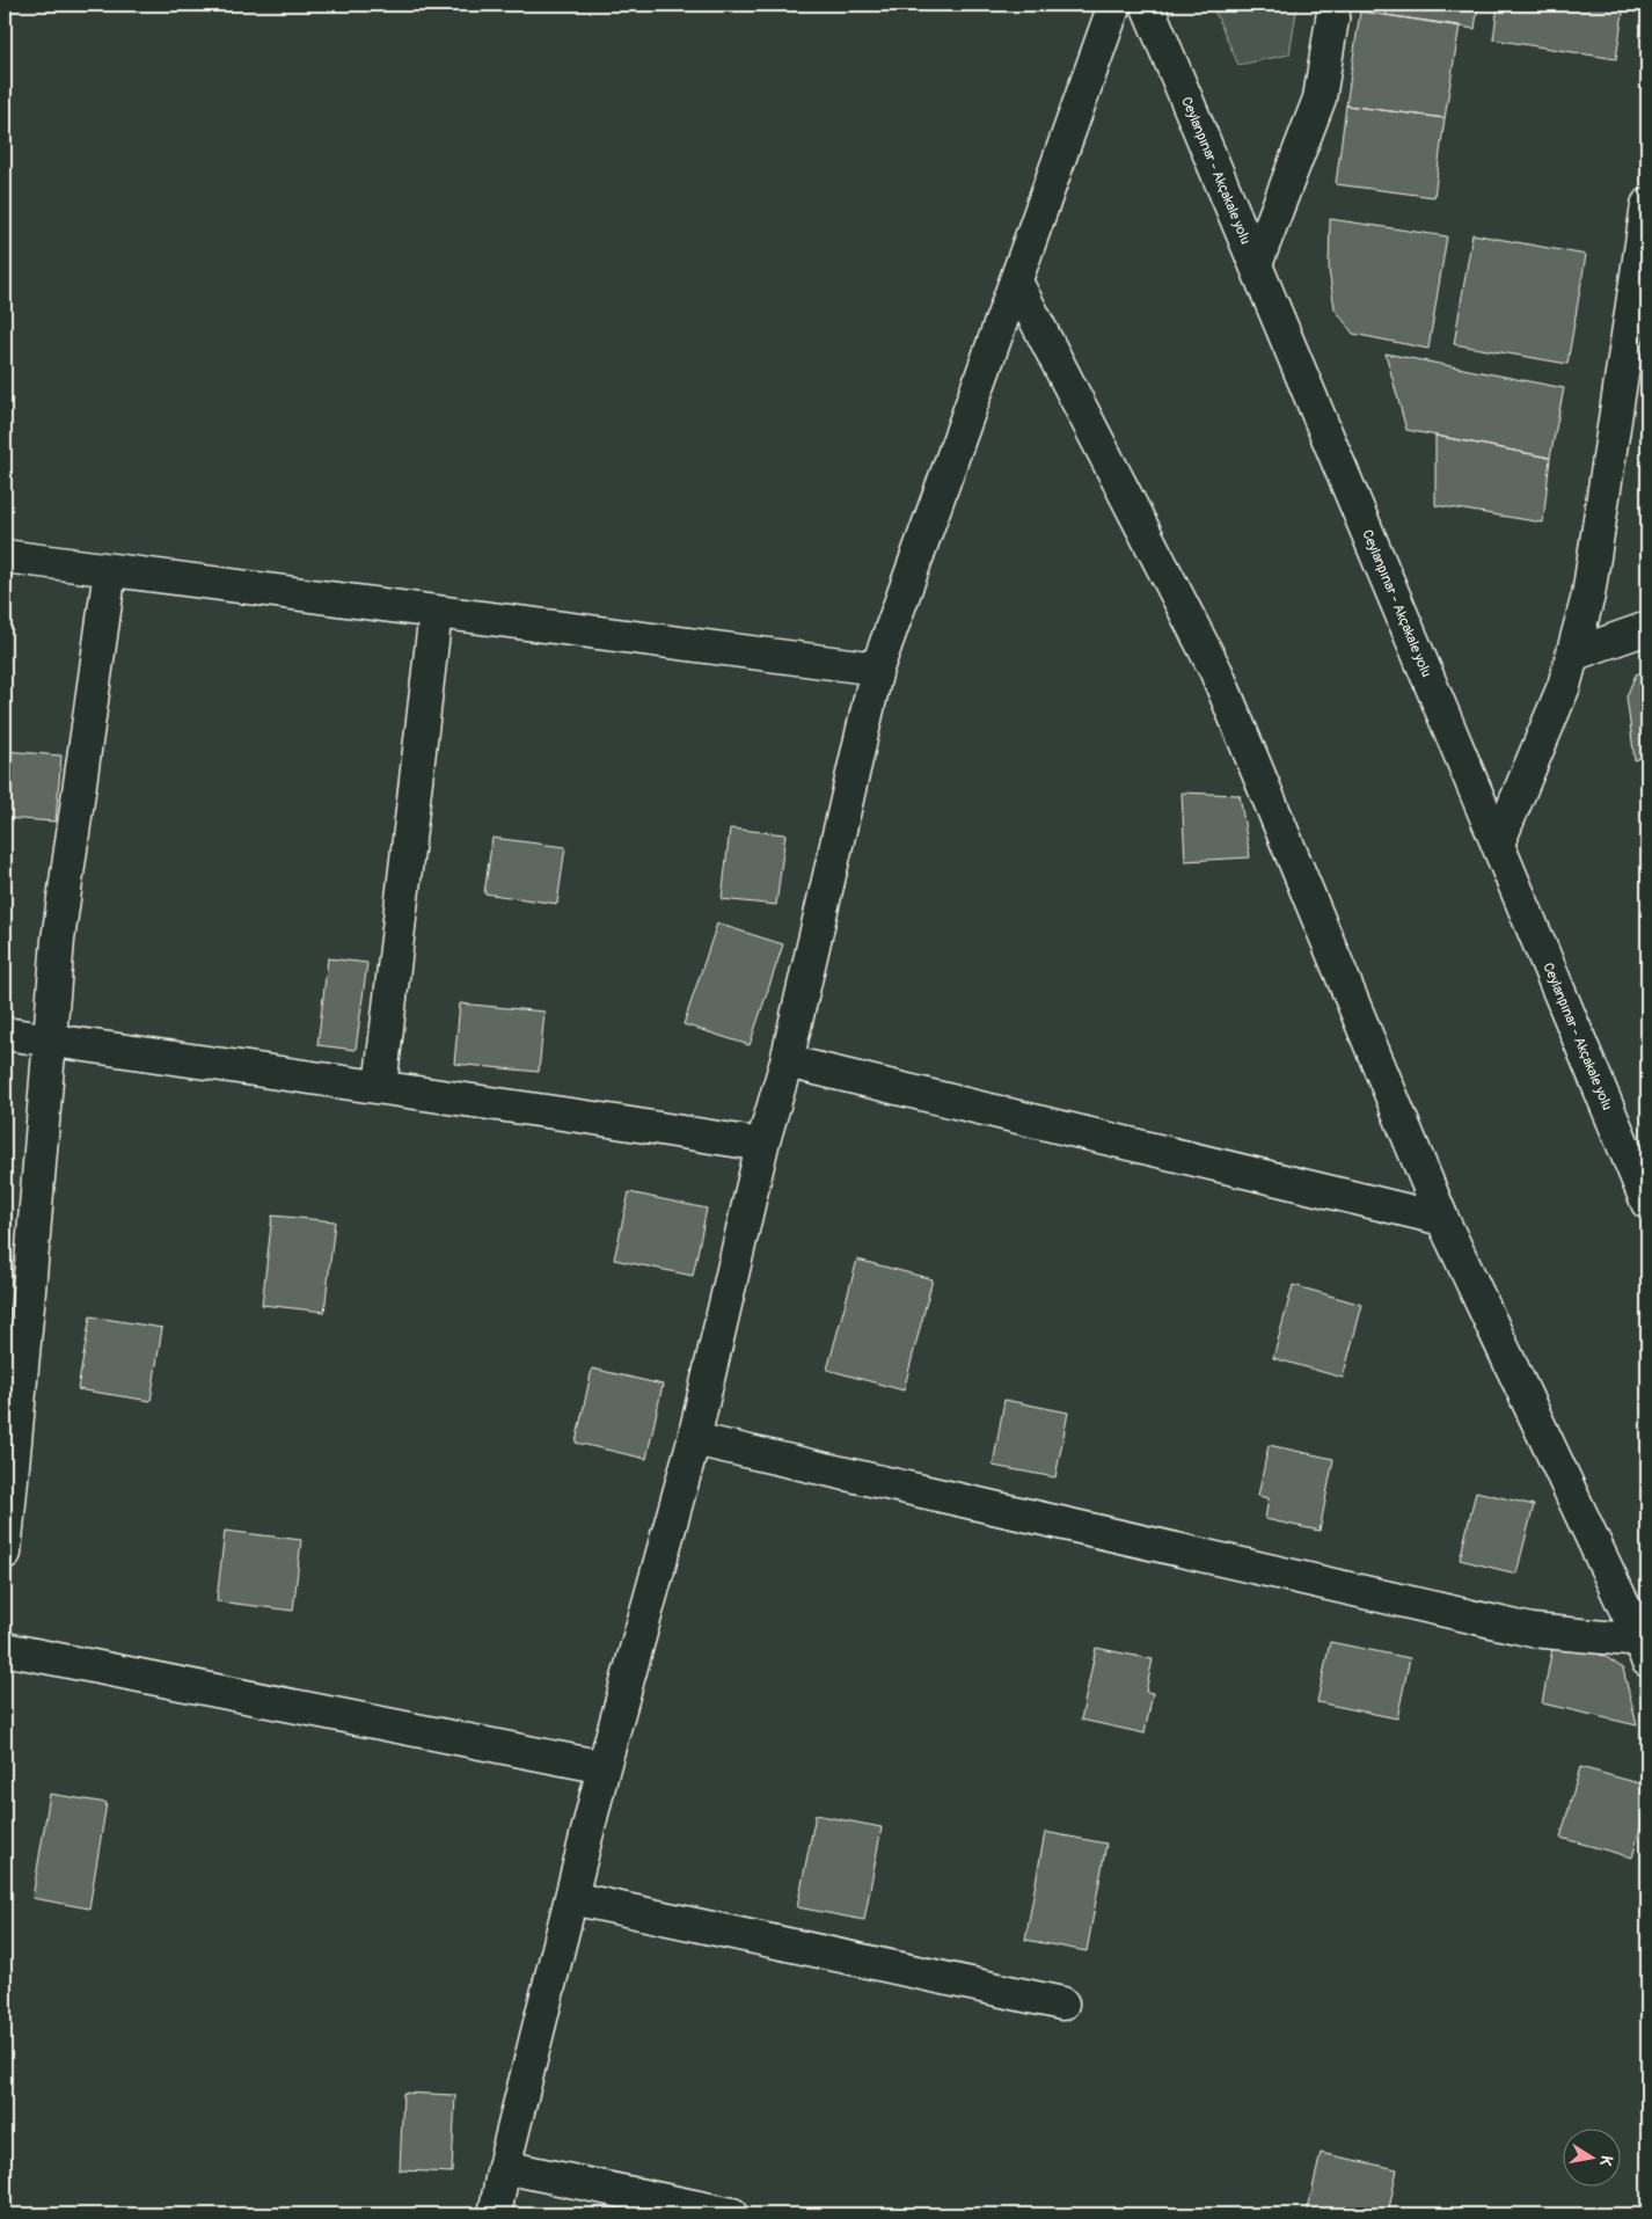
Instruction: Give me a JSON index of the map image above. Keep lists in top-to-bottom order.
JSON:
{
  "streets": {
    "street": ["Ceylanpınar - Akçakale yolu"]
  },
  "north": "right"
}
